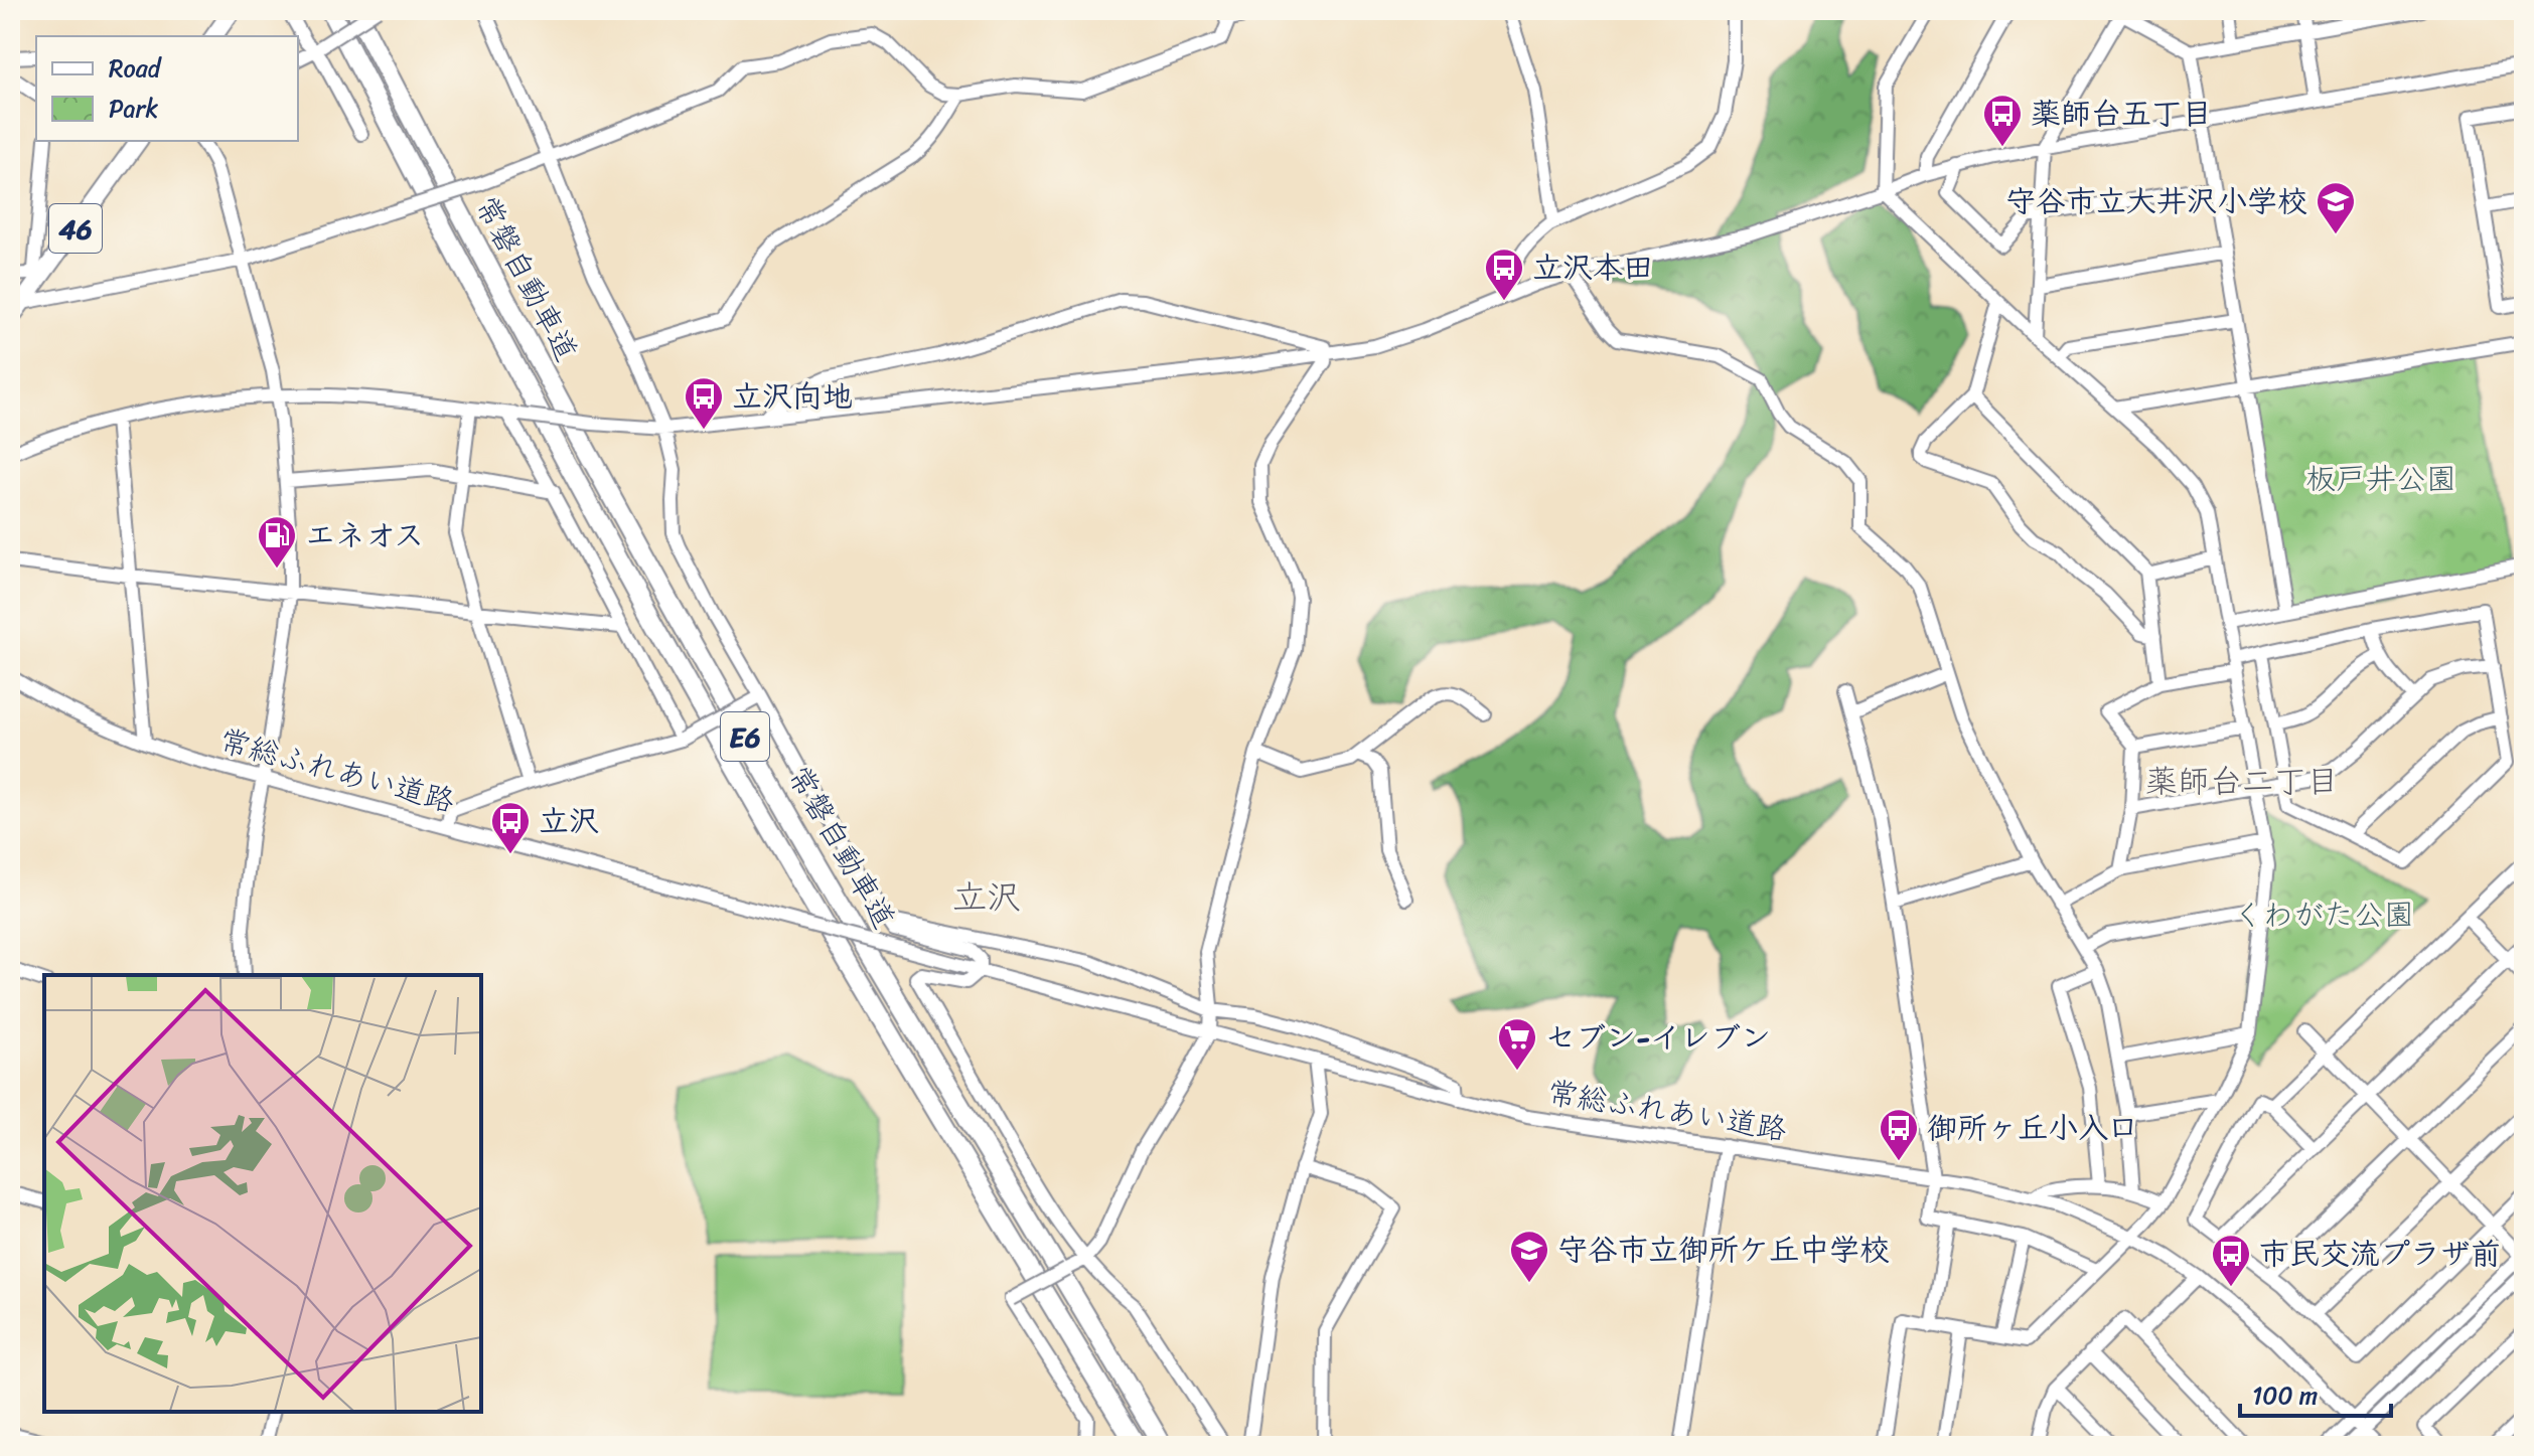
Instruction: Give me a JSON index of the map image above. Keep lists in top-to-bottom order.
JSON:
{
  "streets": {
    "highway": ["常磐自動車道", "E6"],
    "main road": ["46"],
    "street": ["常総ふれあい道路"]
  },
  "districts": ["薬師台二丁目", "立沢"],
  "parks": ["板戸井公園", "くわがた公園"],
  "places": {
    "bus stop": [
      "薬師台五丁目",
      "立沢本田",
      "立沢向地",
      "立沢",
      "御所ヶ丘小入口",
      "市民交流プラザ前"
    ],
    "school or university": ["守谷市立大井沢小学校", "守谷市立御所ケ丘中学校"],
    "fuel station": ["エネオス"],
    "supermarket": ["セブン-イレブン"]
  },
  "legend": ["Road", "Park"],
  "scale_bar": "100 m"
}
